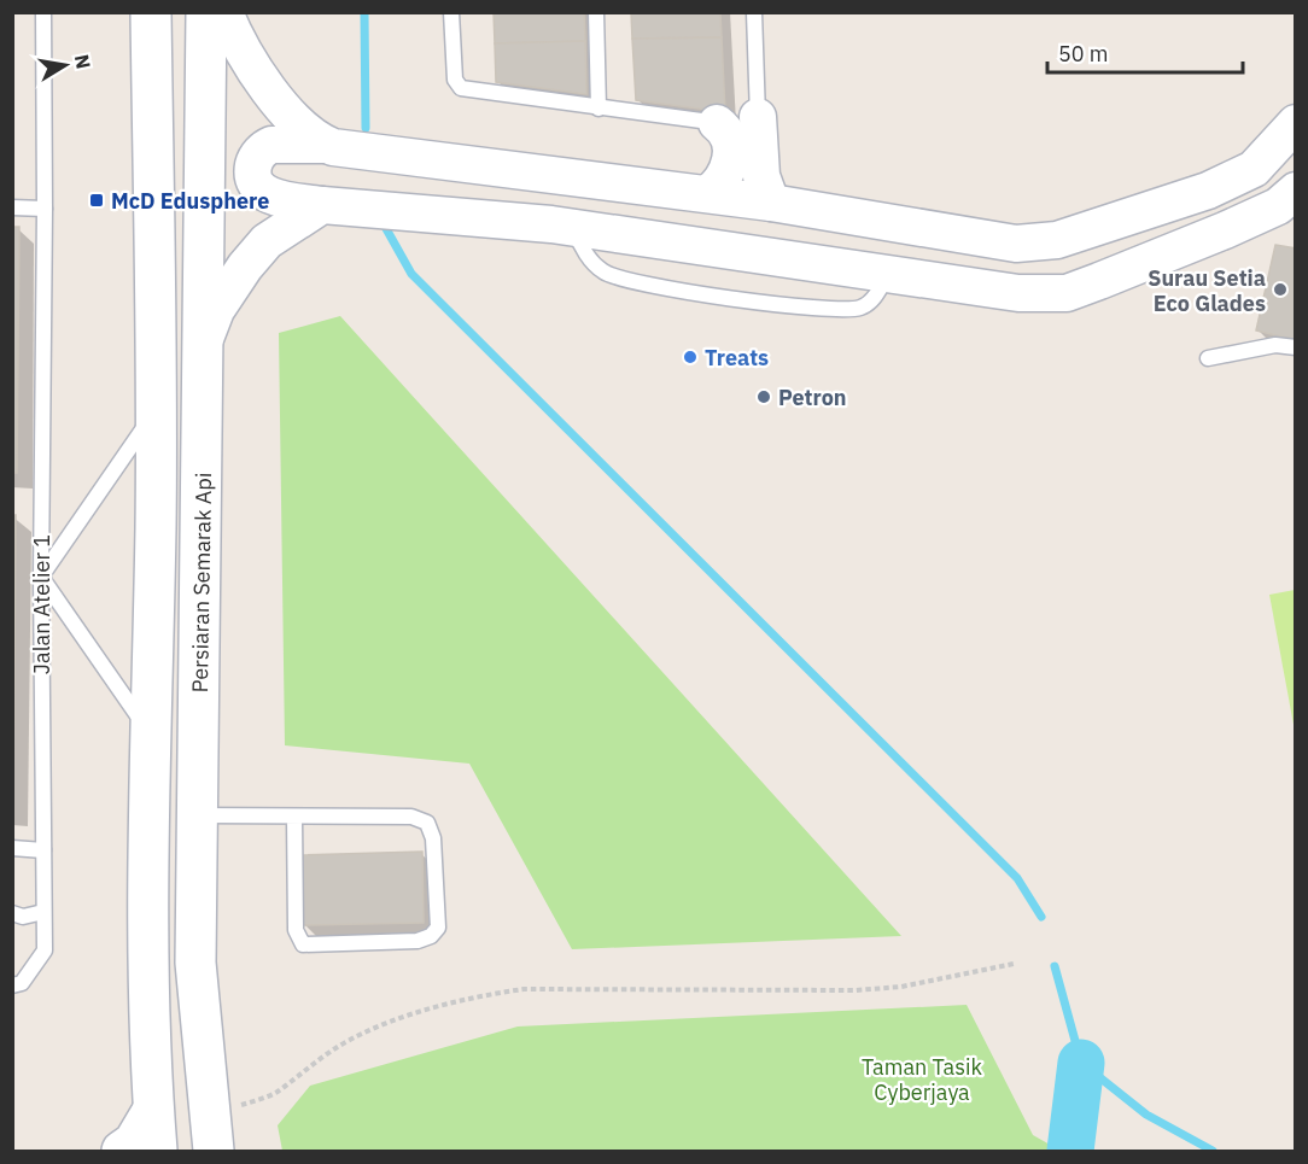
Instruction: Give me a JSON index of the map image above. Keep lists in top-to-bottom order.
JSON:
{
  "streets": {
    "main road": ["Persiaran Semarak Api"],
    "lane": ["Jalan Atelier 1"]
  },
  "parks": ["Taman Tasik Cyberjaya"],
  "places": {
    "transit": ["McD Edusphere"],
    "other": ["Surau Setia Eco Glades", "Treats", "Petron"]
  },
  "scale_bar": "50 m",
  "north": "right"
}
